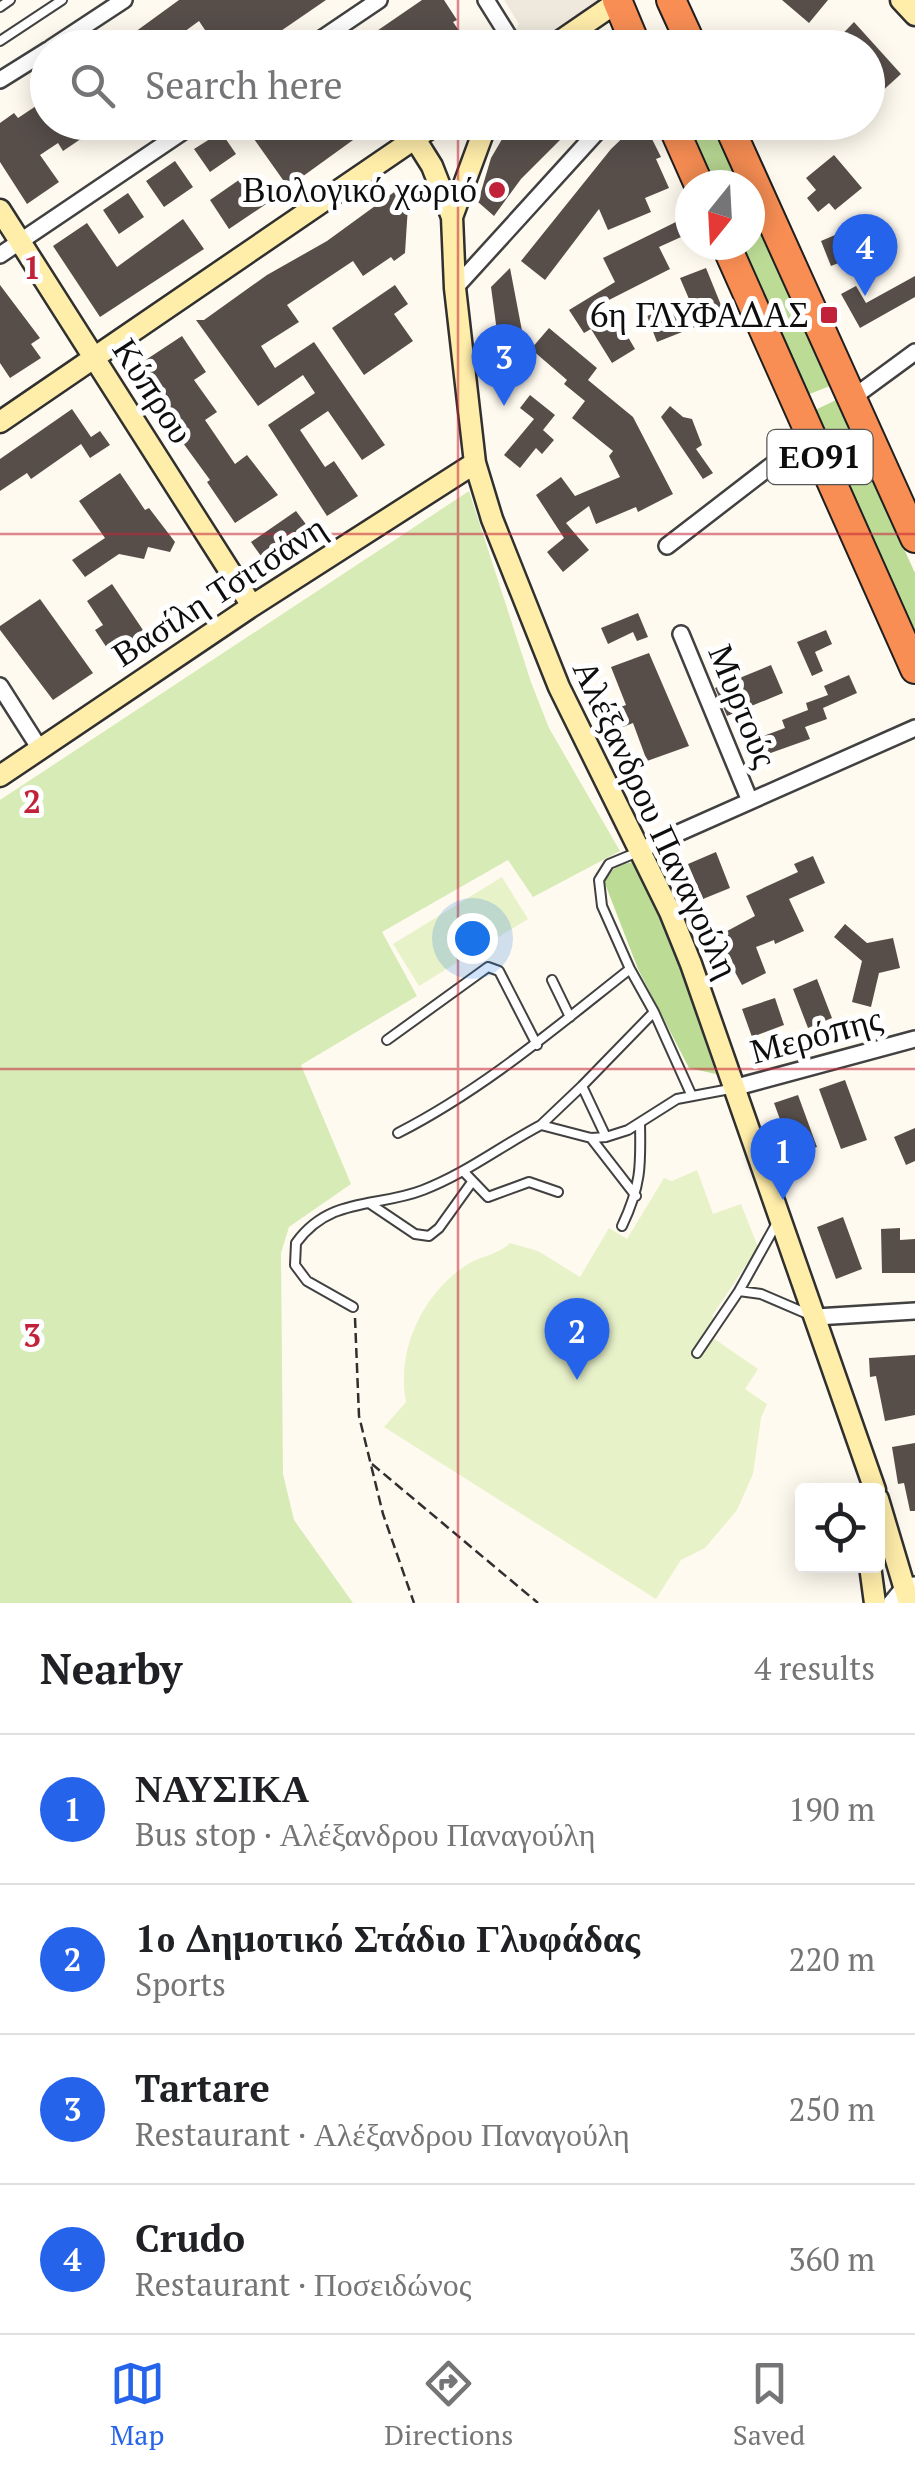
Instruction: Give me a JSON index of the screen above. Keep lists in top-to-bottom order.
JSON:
{
  "streets": {
    "highway": ["ΕΟ91"],
    "street": [
      "Κύπρου",
      "Βασίλη Τσιτσάνη",
      "Μυρτούς",
      "Αλέξανδρου Παναγούλη",
      "Μερόπης"
    ]
  },
  "crossings": [
    ["Κύπρου", "Βασίλη Τσιτσάνη"],
    ["Βασίλη Τσιτσάνη", "Αλέξανδρου Παναγούλη"],
    ["Αλέξανδρου Παναγούλη", "Μερόπης"]
  ],
  "places": {
    "other": ["Βιολογικό χωριό"],
    "transit": ["6η ΓΛΥΦΑΔΑΣ"]
  },
  "north": "bottom",
  "page": {
    "search": "Search here",
    "pins": [
      "4",
      "3",
      "1",
      "2"
    ],
    "heading": ["Nearby", "4 results"],
    "list": [
      {
        "mark": "1",
        "name": "ΝΑΥΣΙΚΑ",
        "note": "Bus stop · Αλέξανδρου Παναγούλη",
        "value": "190 m"
      },
      {
        "mark": "2",
        "name": "1ο Δημοτικό Στάδιο Γλυφάδας",
        "note": "Sports",
        "value": "220 m"
      },
      {
        "mark": "3",
        "name": "Tartare",
        "note": "Restaurant · Αλέξανδρου Παναγούλη",
        "value": "250 m"
      },
      {
        "mark": "4",
        "name": "Crudo",
        "note": "Restaurant · Ποσειδώνος",
        "value": "360 m"
      }
    ],
    "nav": ["Map", "Directions", "Saved"]
  },
  "grid": {
    "rows": ["1", "2", "3"]
  }
}
